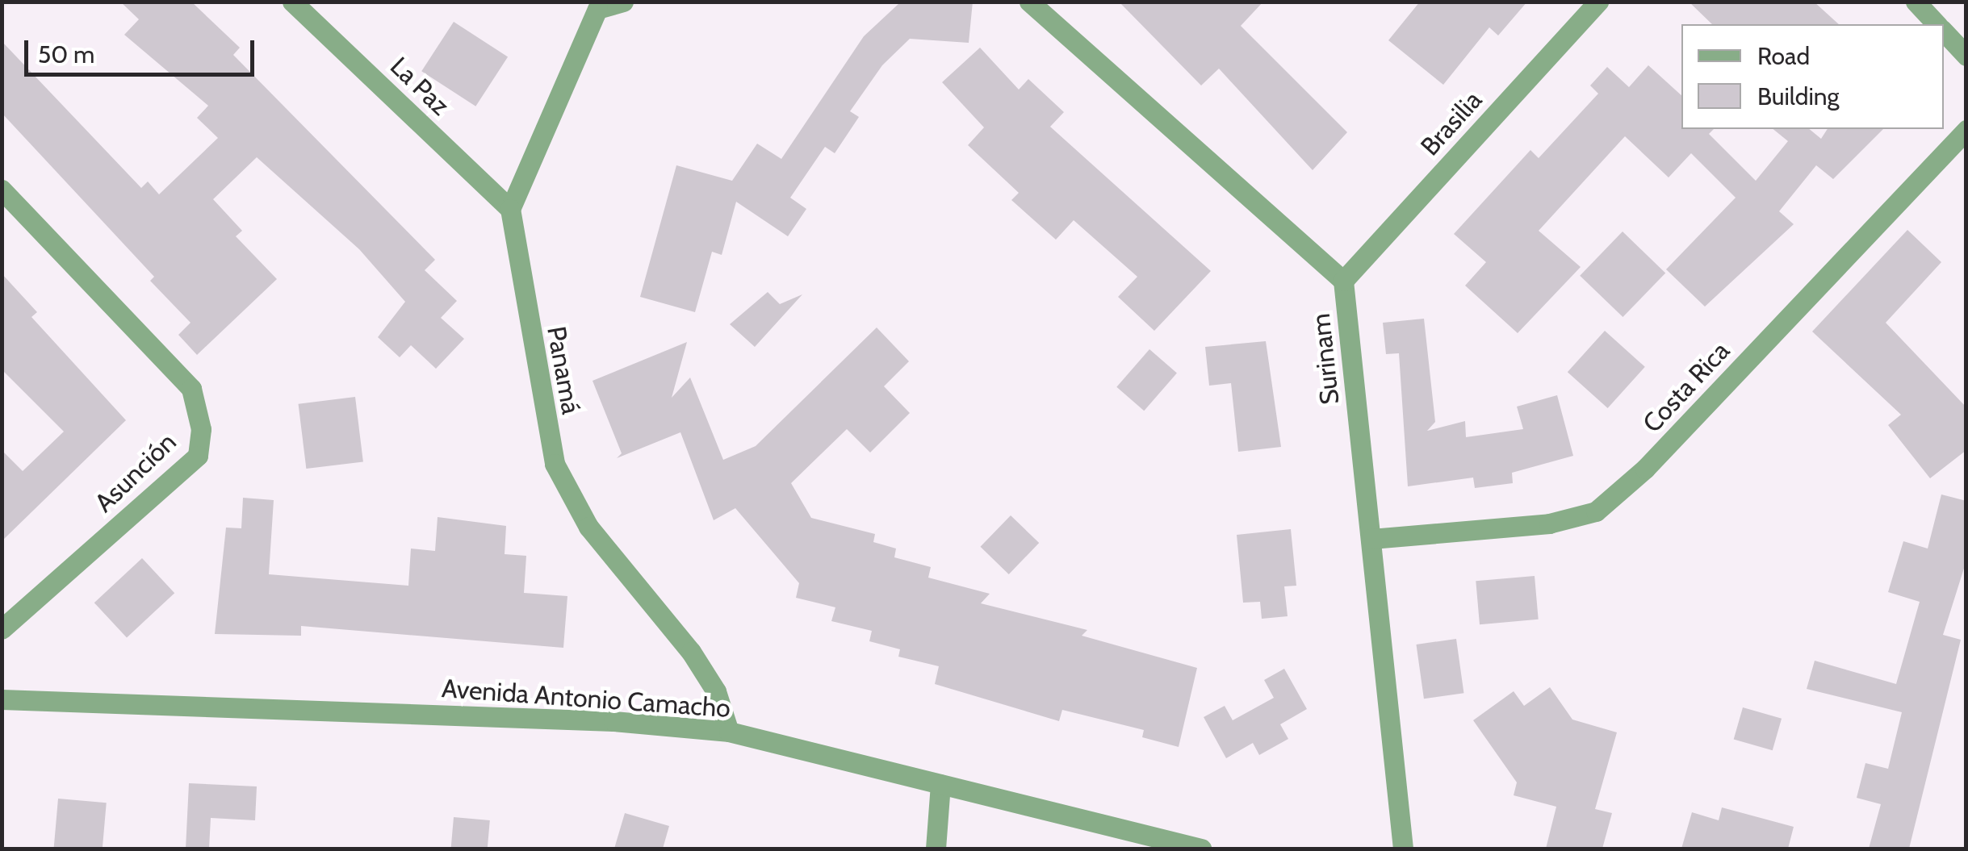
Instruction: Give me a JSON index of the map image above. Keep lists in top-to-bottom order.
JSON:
{
  "streets": {
    "street": [
      "La Paz",
      "Brasilia",
      "Surinam",
      "Panamá",
      "Costa Rica",
      "Asunción",
      "Avenida Antonio Camacho"
    ]
  },
  "crossings": [
    ["La Paz", "Panamá"],
    ["Brasilia", "Surinam"],
    ["Surinam", "Costa Rica"],
    ["Panamá", "Avenida Antonio Camacho"]
  ],
  "legend": ["Road", "Building"],
  "scale_bar": "50 m"
}
